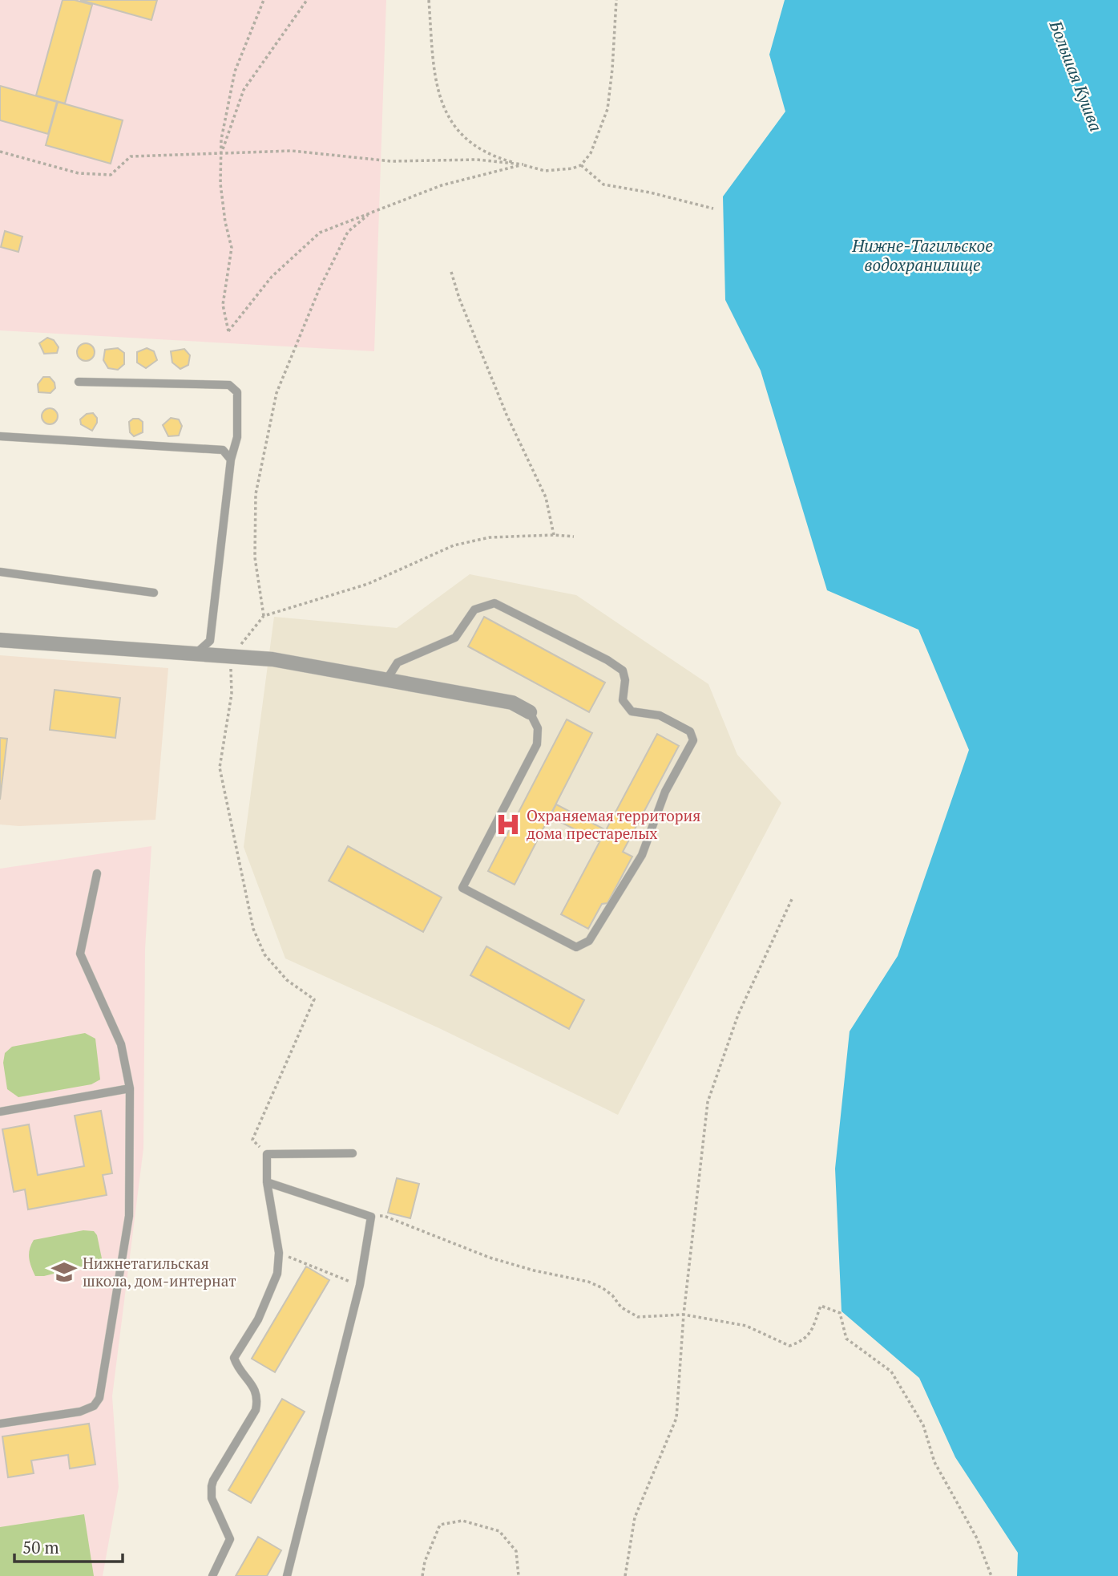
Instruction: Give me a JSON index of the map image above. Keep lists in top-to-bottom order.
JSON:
{
  "water": ["Большая Кушва", "Нижне-Тагильское водохранилище"],
  "places": {
    "hospital": ["Охраняемая территория дома престарелых"],
    "school or university": ["Нижнетагильская школа, дом-интернат"]
  },
  "scale_bar": "50 m"
}
